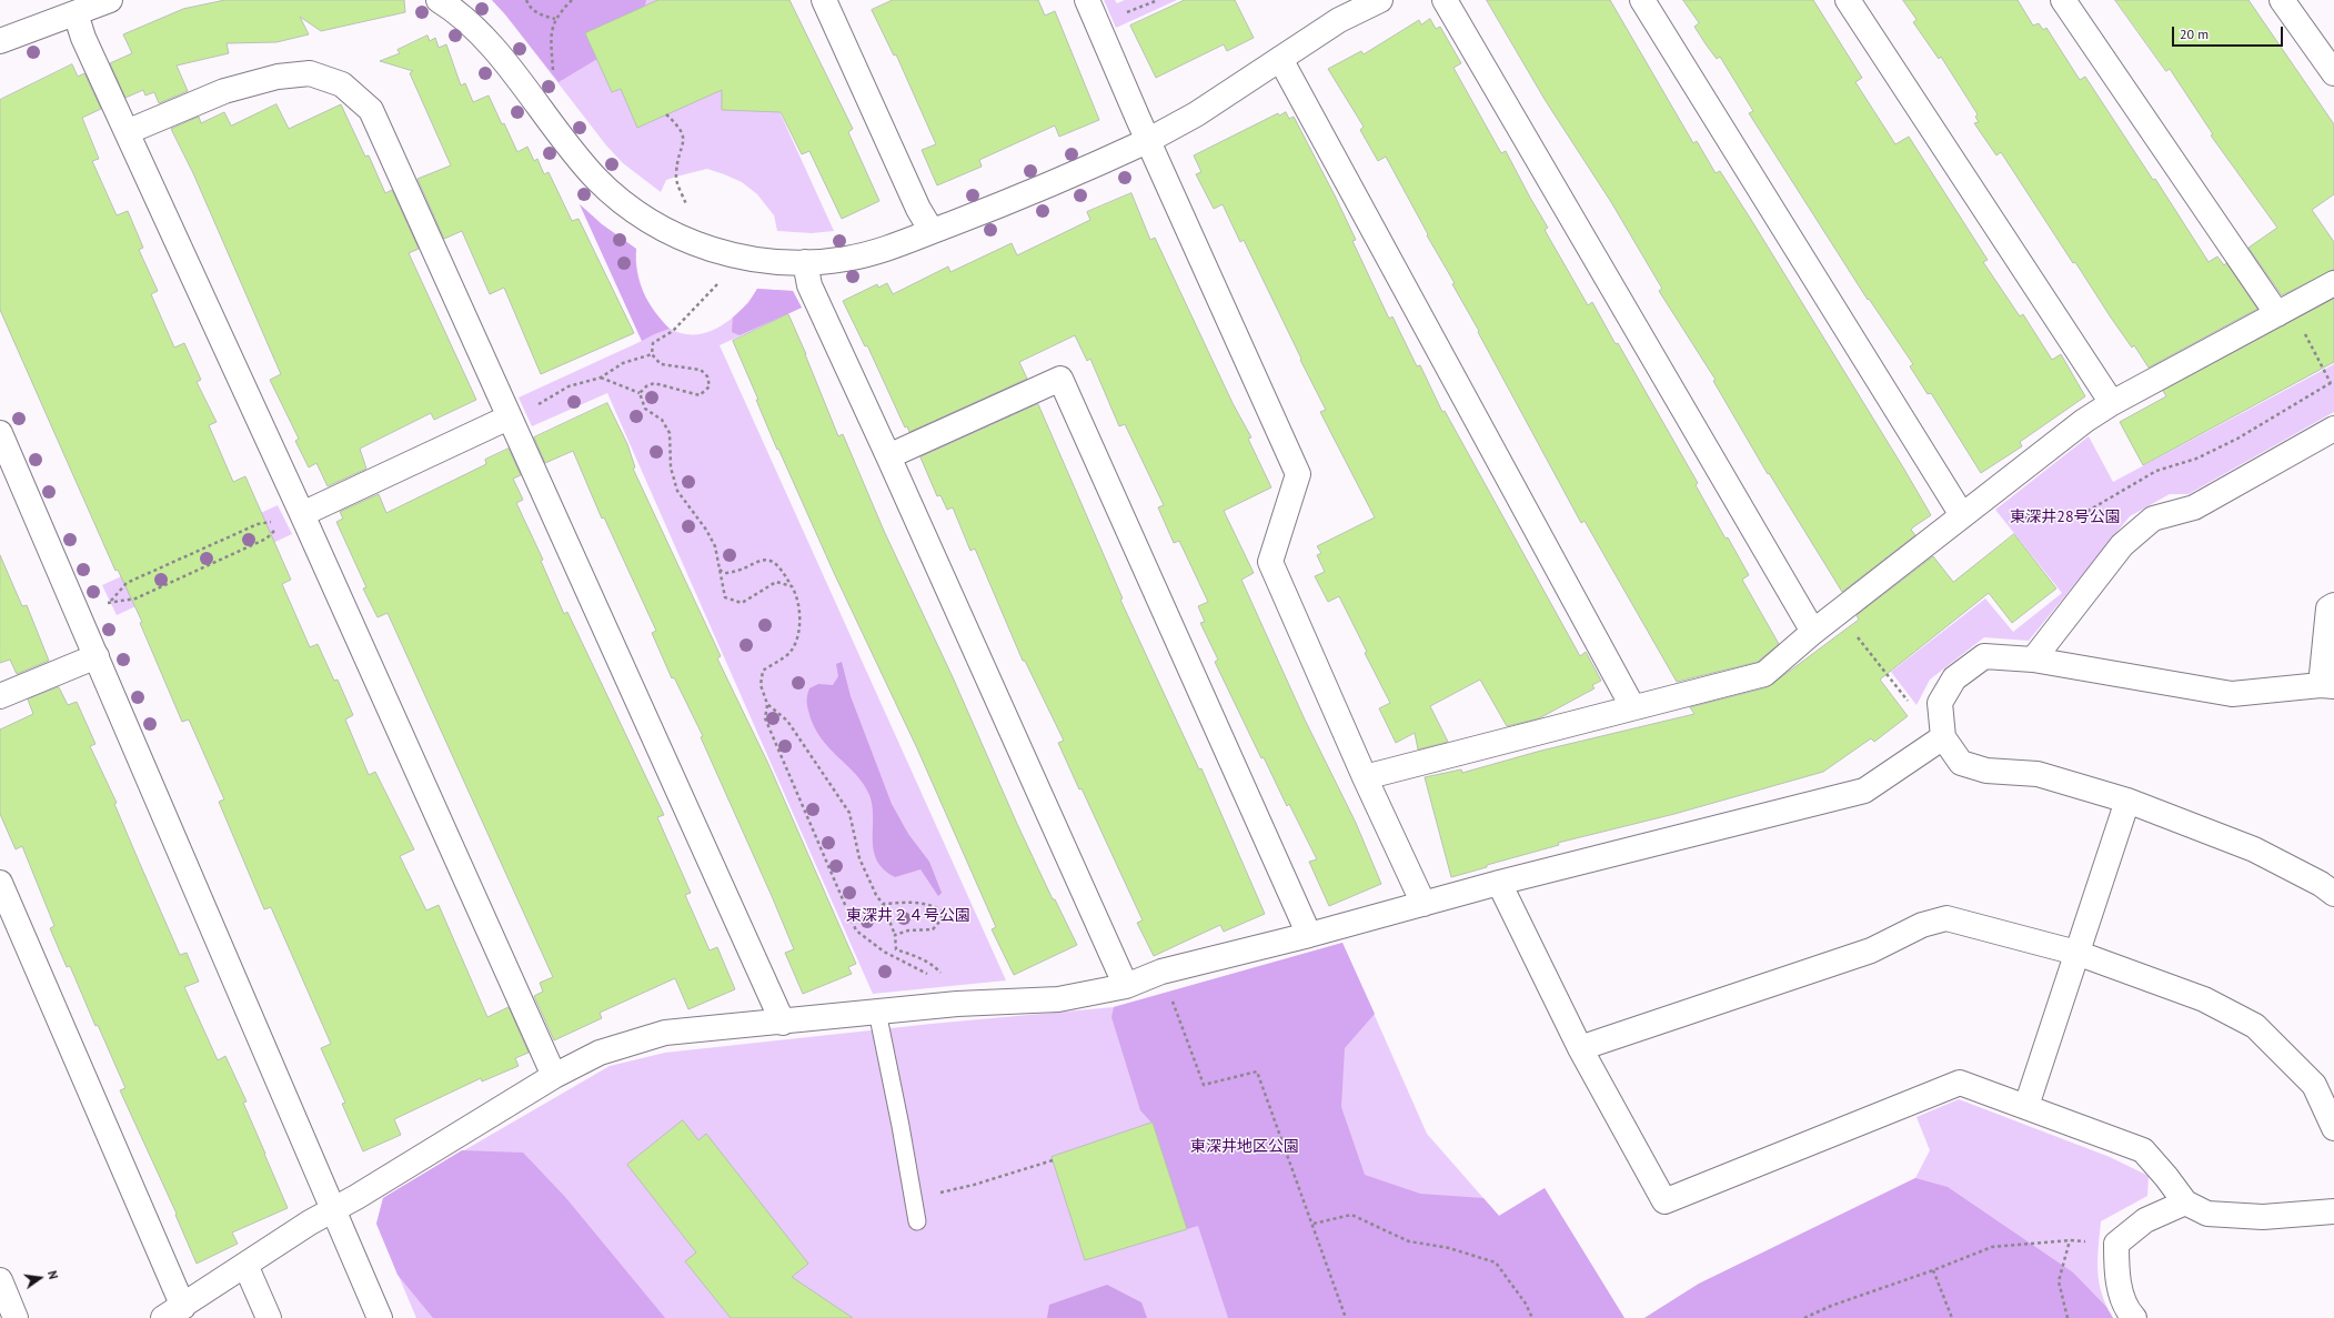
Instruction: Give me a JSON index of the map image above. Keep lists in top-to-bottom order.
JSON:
{
  "parks": ["東深井28号公園", "東深井２４号公園", "東深井地区公園"],
  "scale_bar": "20 m",
  "north": "right"
}
